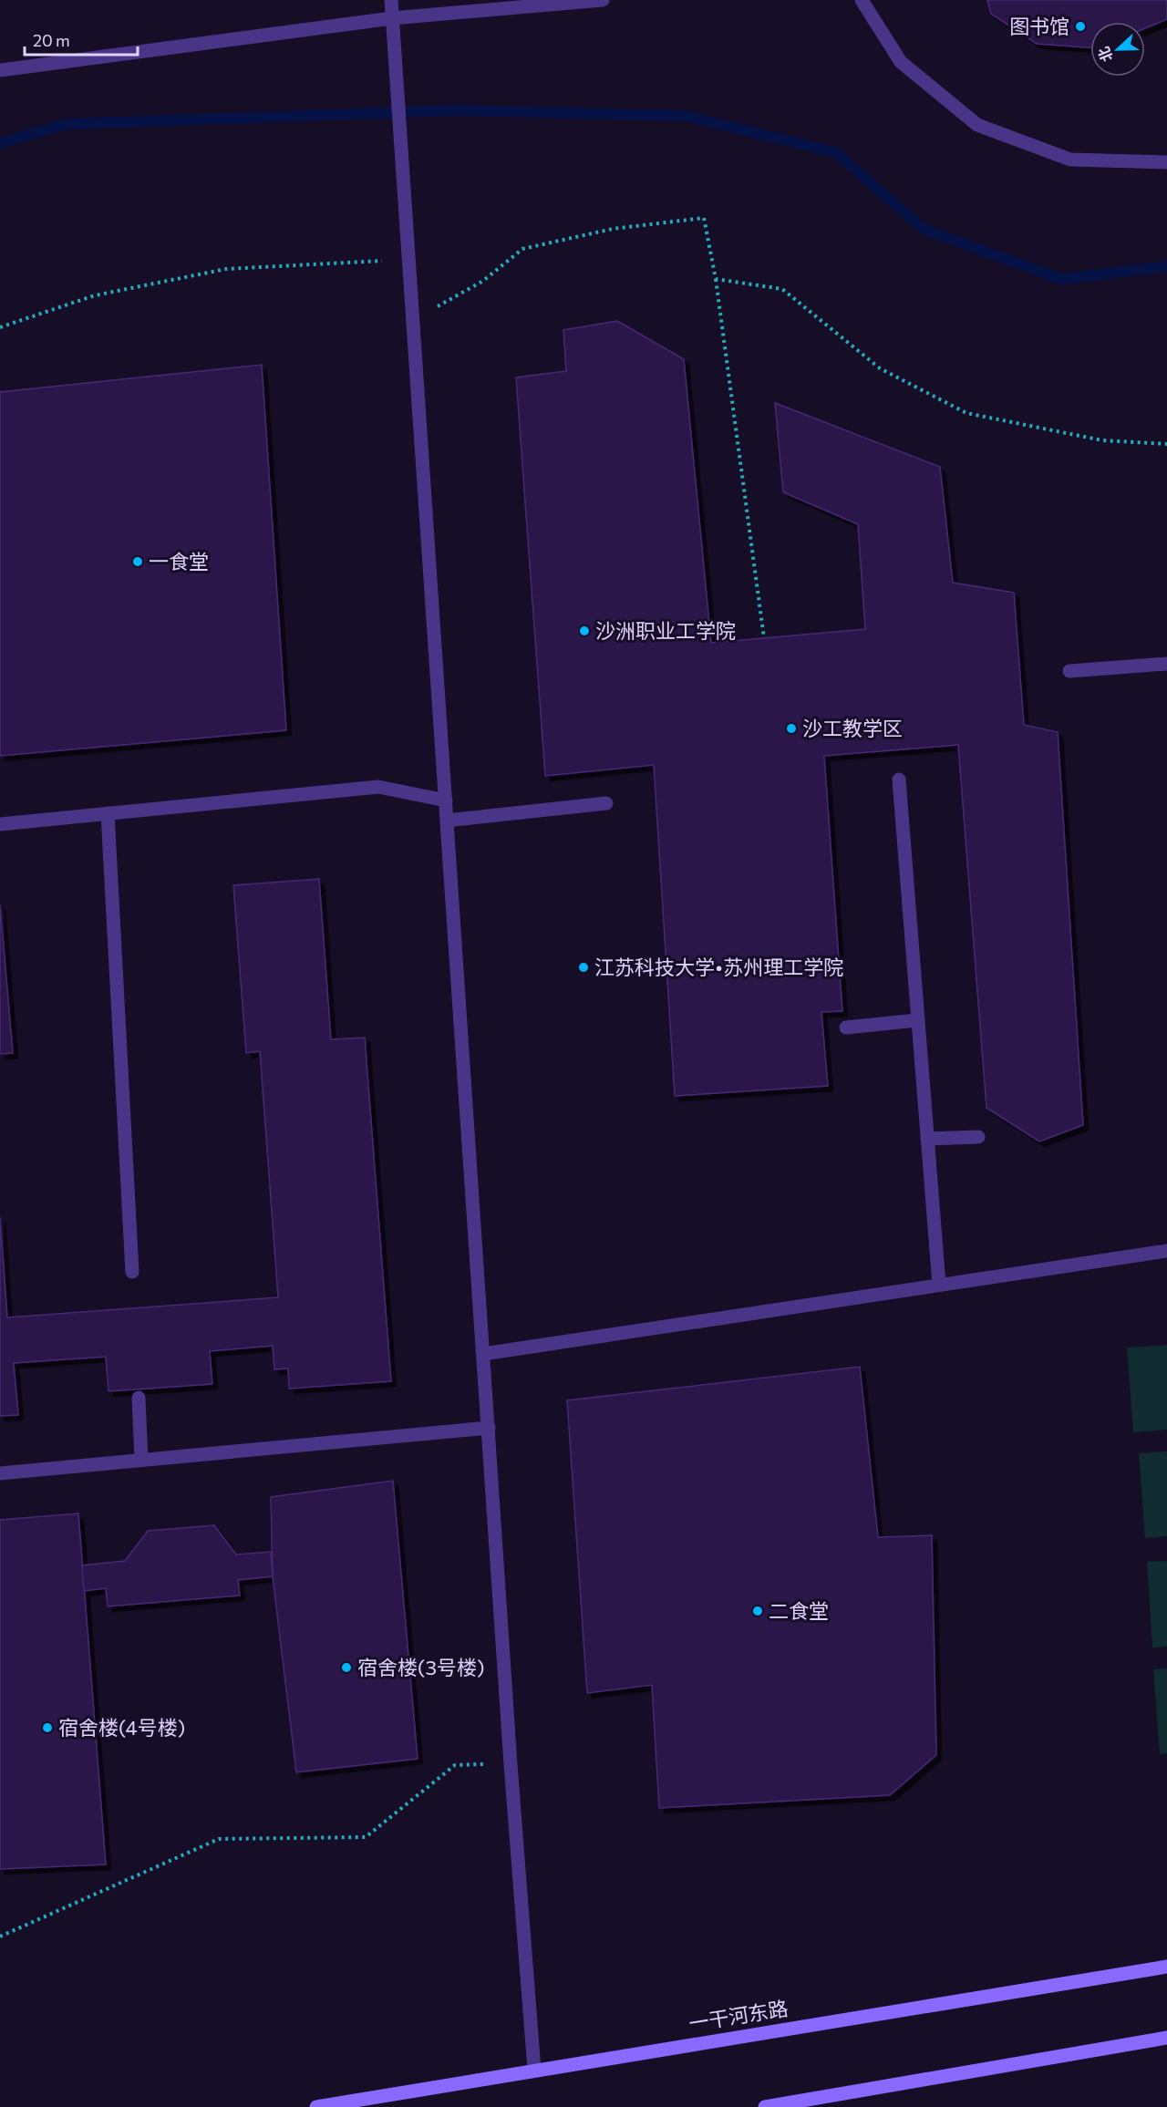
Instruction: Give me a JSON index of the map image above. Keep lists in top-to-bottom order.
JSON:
{
  "streets": {
    "street": ["一干河东路"]
  },
  "places": [
    "图书馆",
    "一食堂",
    "沙洲职业工学院",
    "沙工教学区",
    "江苏科技大学•苏州理工学院",
    "二食堂",
    "宿舍楼(3号楼)",
    "宿舍楼(4号楼)"
  ],
  "scale_bar": "20 m",
  "north": "left"
}
